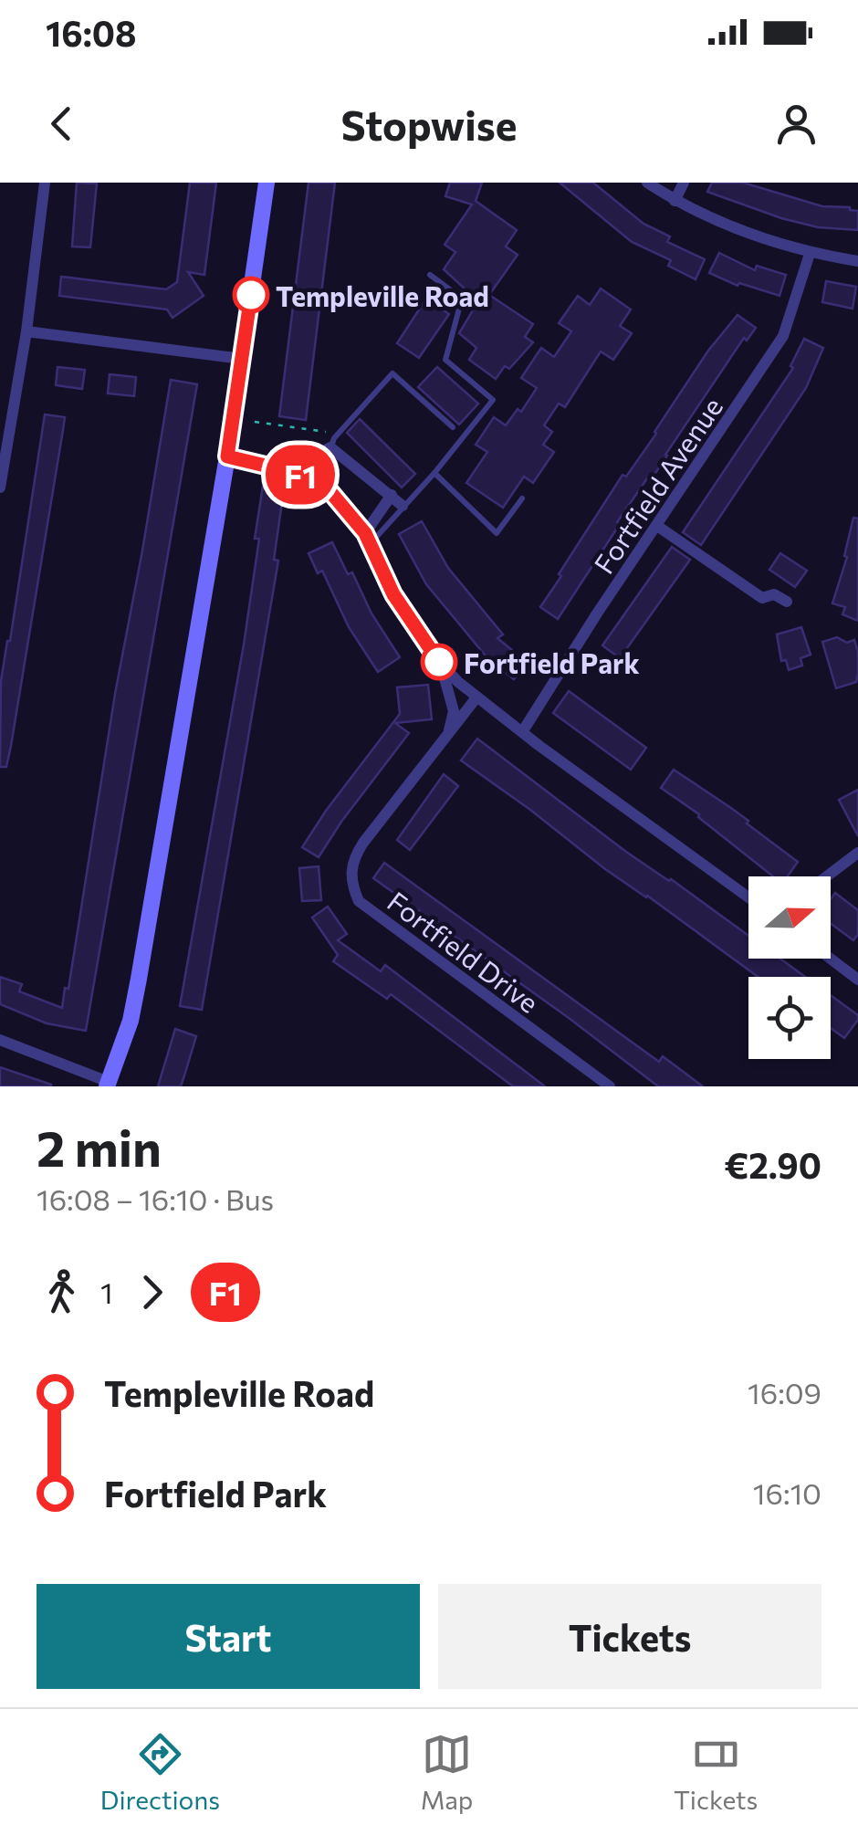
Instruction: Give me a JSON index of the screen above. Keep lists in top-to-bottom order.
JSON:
{
  "streets": {
    "street": ["Fortfield Avenue", "Fortfield Drive"]
  },
  "places": ["Templeville Road", "Fortfield Park"],
  "lines": ["bus line F1"],
  "north": "right",
  "page": {
    "status": "16:08",
    "header": "Stopwise",
    "on_map": "F1",
    "heading": ["2 min", "16:08 – 16:10 · Bus", "€2.90"],
    "legs": ["1", "F1"],
    "list": [
      {
        "name": "Templeville Road",
        "value": "16:09"
      },
      {
        "name": "Fortfield Park",
        "value": "16:10"
      }
    ],
    "buttons": ["Start", "Tickets"],
    "tabs": ["Directions", "Map", "Tickets"]
  }
}
